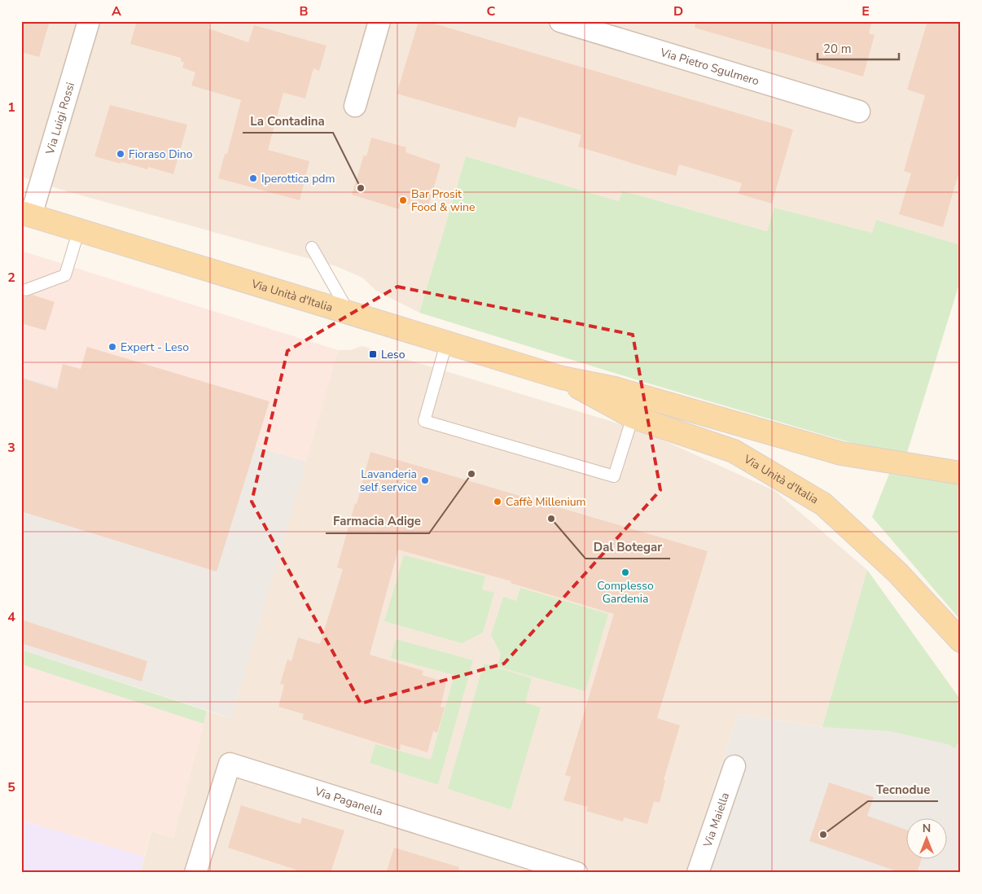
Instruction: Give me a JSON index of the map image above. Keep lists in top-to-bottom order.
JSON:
{
  "streets": {
    "main road": ["Via Unità d'Italia"],
    "street": [
      "Via Pietro Sgulmero",
      "Via Luigi Rossi",
      "Via Paganella",
      "Via Maiella"
    ]
  },
  "crossings": [
    ["Via Luigi Rossi", "Via Unità d'Italia"]
  ],
  "places": {
    "other": [
      "Fioraso Dino",
      "Iperottica pdm",
      "La Contadina",
      "Bar Prosit Food & wine",
      "Expert - Leso",
      "Farmacia Adige",
      "Lavanderia self service",
      "Caffè Millenium",
      "Dal Botegar",
      "Complesso Gardenia",
      "Tecnodue"
    ],
    "transit": ["Leso"]
  },
  "scale_bar": "20 m",
  "north": "top",
  "grid": {
    "columns": [
      "A",
      "B",
      "C",
      "D",
      "E"
    ],
    "rows": [
      "1",
      "2",
      "3",
      "4",
      "5"
    ]
  }
}
